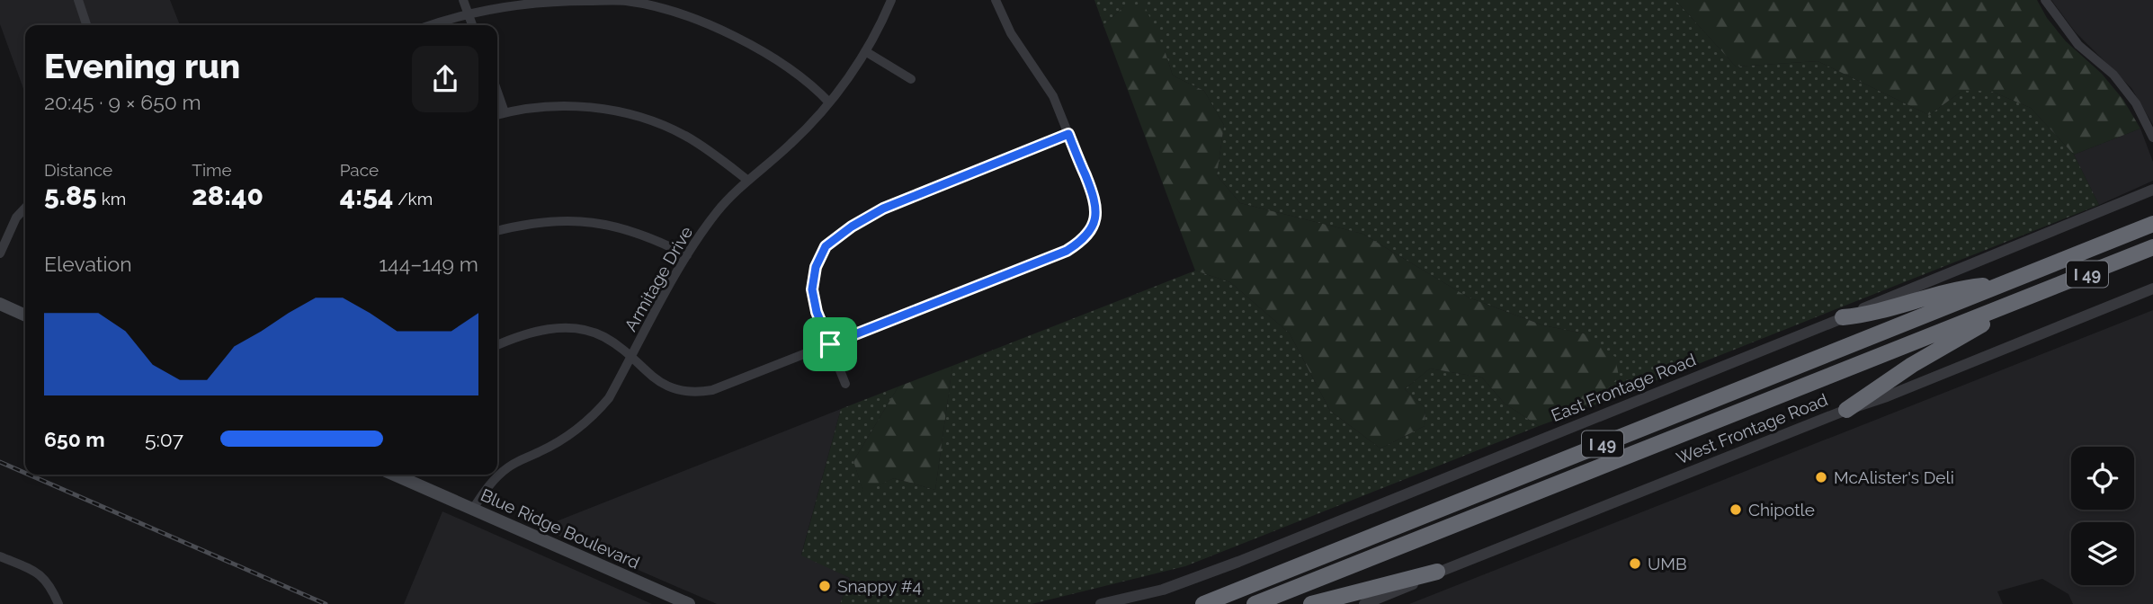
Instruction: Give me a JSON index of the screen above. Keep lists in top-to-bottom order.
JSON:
{
  "streets": {
    "highway": ["I 49"],
    "main road": ["Blue Ridge Boulevard"],
    "street": ["Armitage Drive", "East Frontage Road", "West Frontage Road"]
  },
  "crossings": [
    ["Armitage Drive", "Blue Ridge Boulevard"]
  ],
  "places": [
    "McAlister's Deli",
    "Chipotle",
    "UMB",
    "Snappy #4"
  ],
  "page": {
    "heading": ["Evening run", "20:45 · 9 × 650 m"],
    "stats": [
      ["Distance", "5.85 km"],
      ["Time", "28:40"],
      ["Pace", "4:54 /km"]
    ],
    "chart": ["Elevation", "144–149 m"],
    "list": [
      {
        "name": "650 m",
        "note": "5:07"
      }
    ]
  }
}
